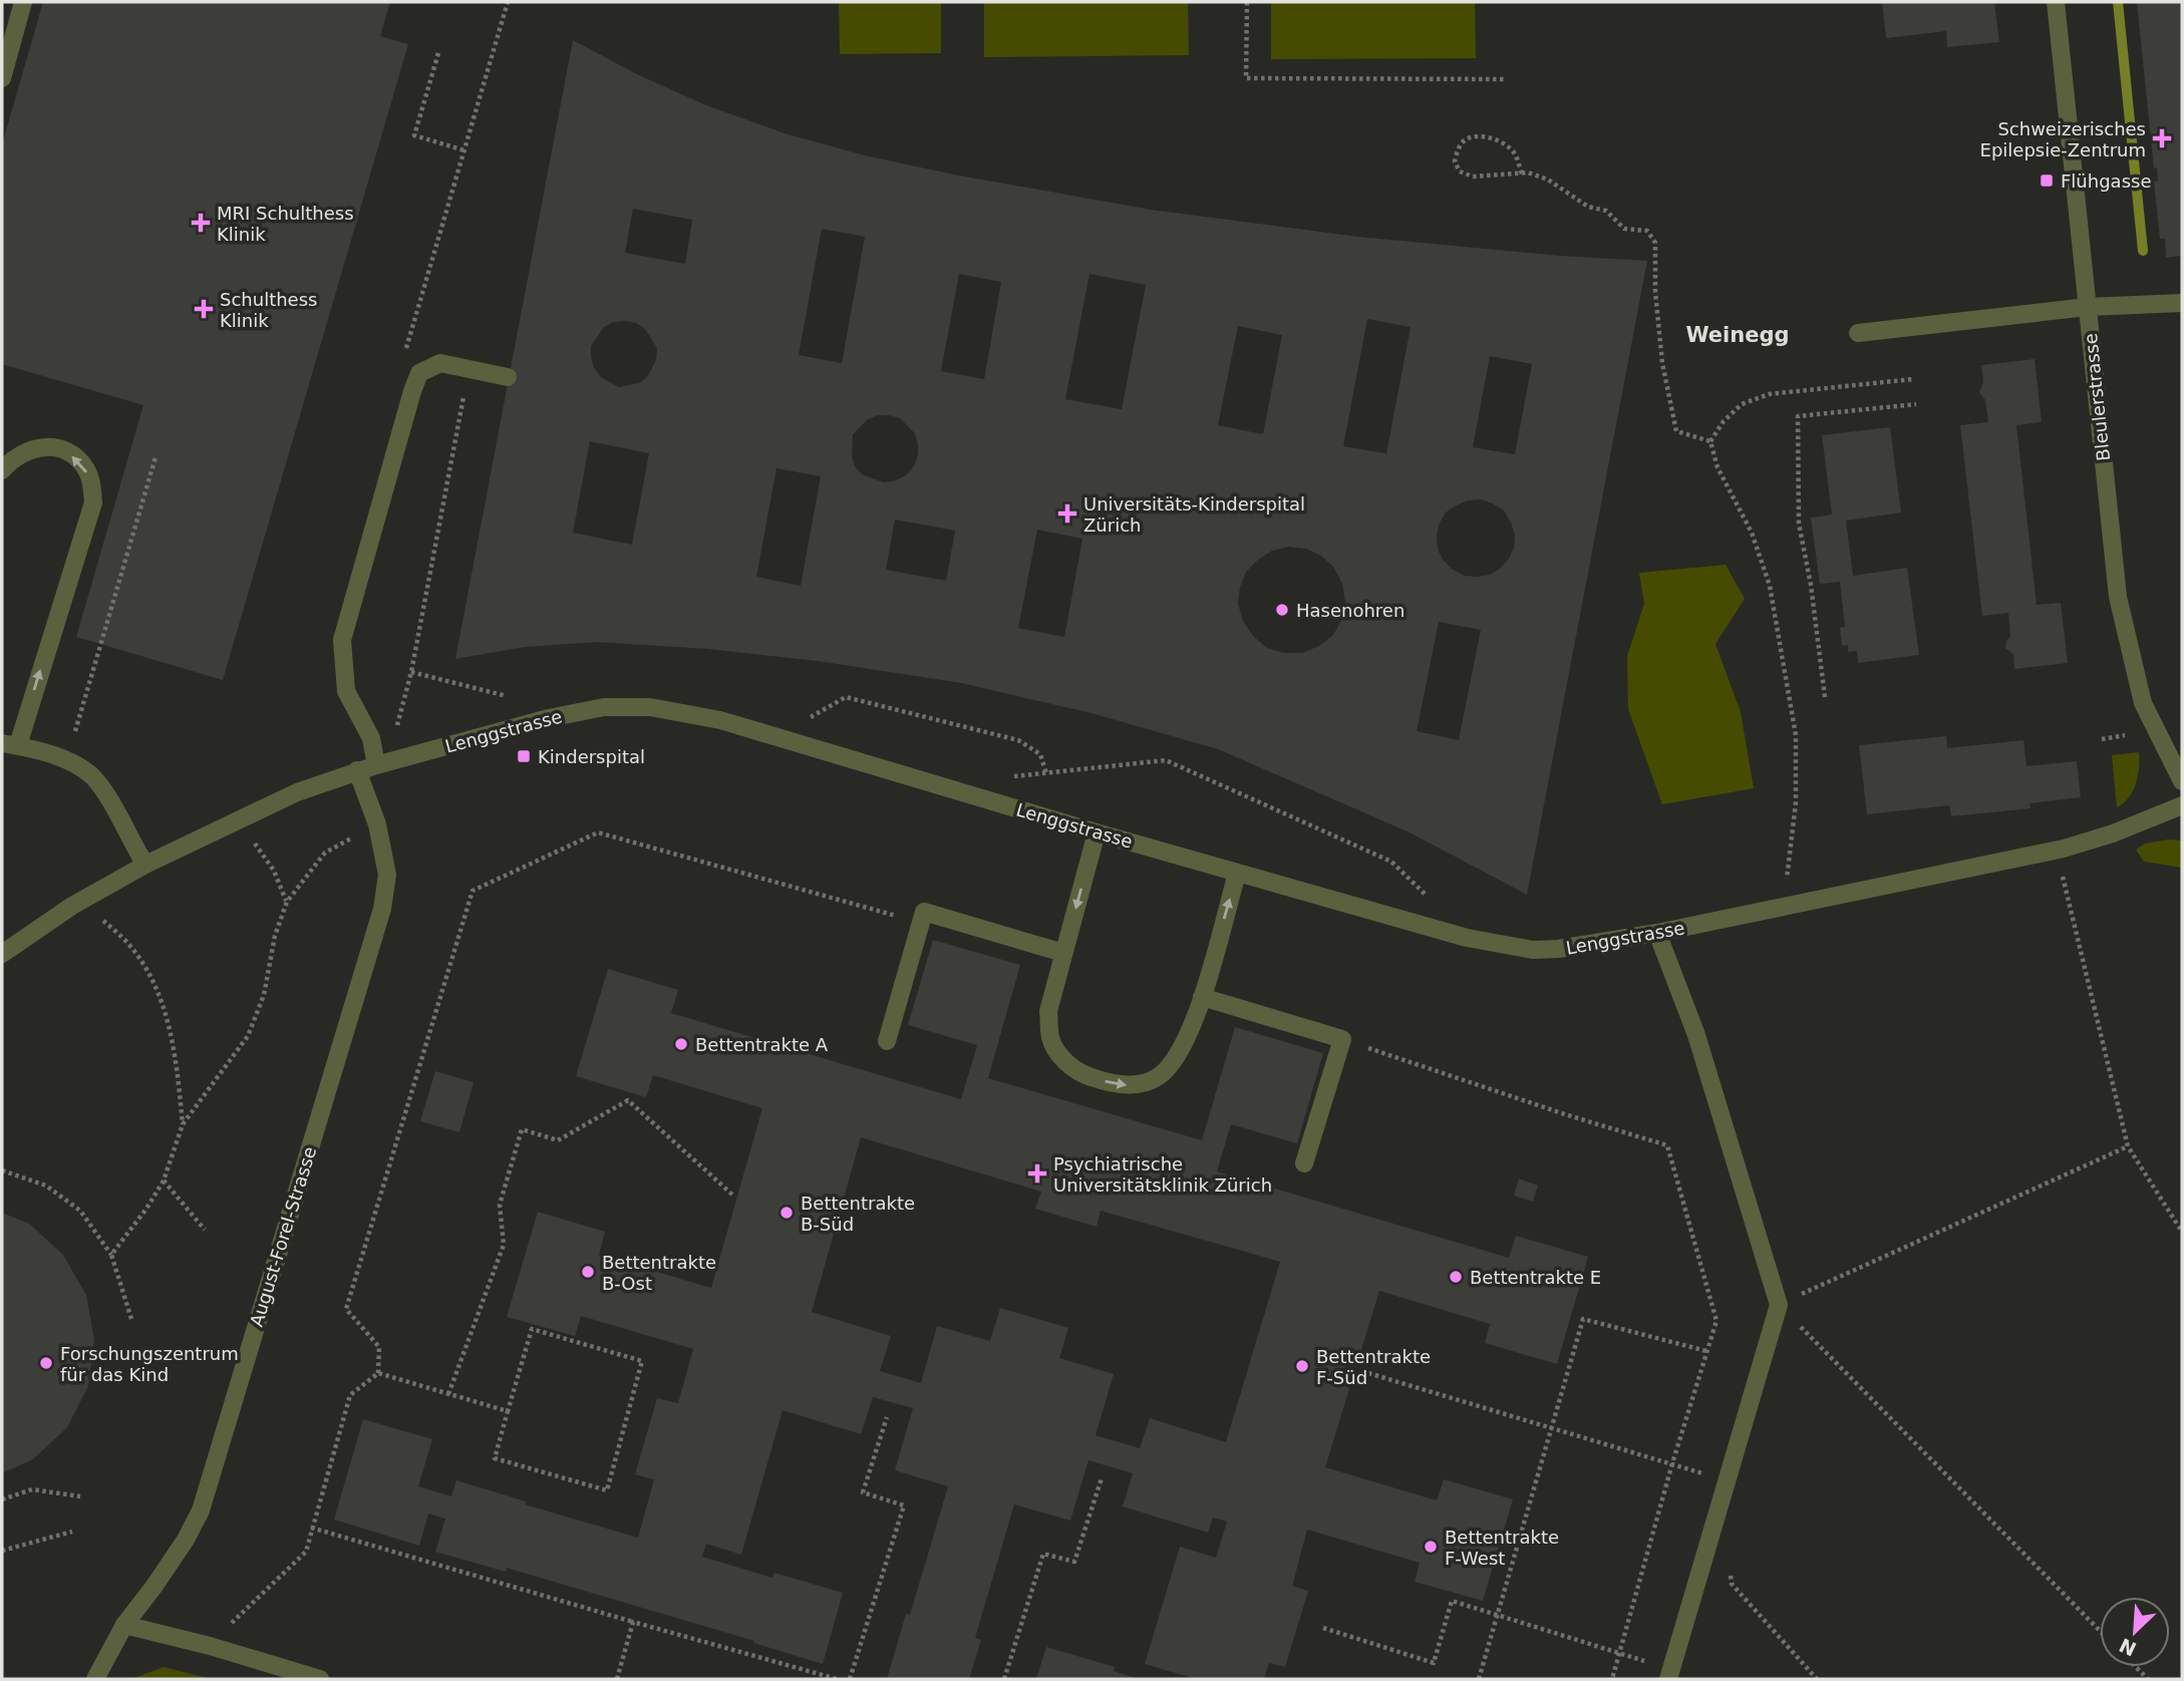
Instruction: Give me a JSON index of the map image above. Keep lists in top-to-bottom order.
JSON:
{
  "streets": {
    "street": ["Bleulerstrasse", "Lenggstrasse", "August-Forel-Strasse"]
  },
  "crossings": [
    ["Lenggstrasse", "August-Forel-Strasse"]
  ],
  "districts": ["Weinegg"],
  "places": {
    "health": [
      "Schweizerisches Epilepsie-Zentrum",
      "MRI Schulthess Klinik",
      "Schulthess Klinik",
      "Universitäts-Kinderspital Zürich",
      "Psychiatrische Universitätsklinik Zürich"
    ],
    "transit": ["Flühgasse", "Kinderspital"],
    "other": [
      "Hasenohren",
      "Bettentrakte A",
      "Bettentrakte B-Süd",
      "Bettentrakte B-Ost",
      "Bettentrakte E",
      "Forschungszentrum für das Kind",
      "Bettentrakte F-Süd",
      "Bettentrakte F-West"
    ]
  },
  "north": "bottom left"
}
